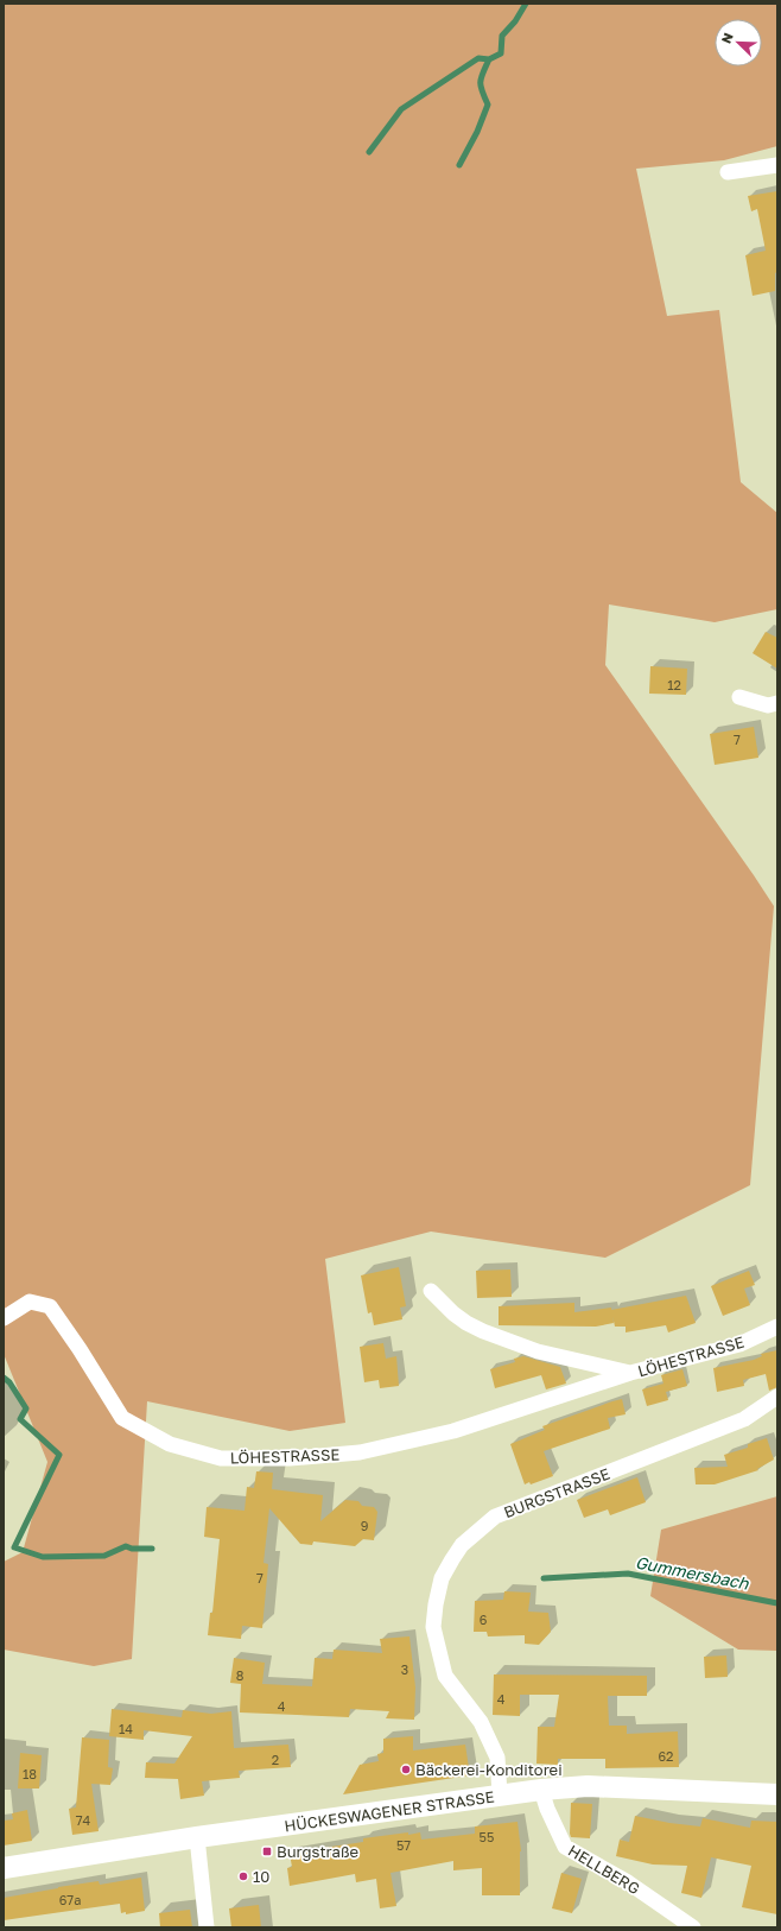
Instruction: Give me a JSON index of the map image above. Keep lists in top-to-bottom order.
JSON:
{
  "streets": {
    "street": [
      "LÖHESTRASSE",
      "BURGSTRASSE",
      "HÜCKESWAGENER STRASSE",
      "HELLBERG"
    ]
  },
  "crossings": [
    ["BURGSTRASSE", "HÜCKESWAGENER STRASSE"],
    ["HÜCKESWAGENER STRASSE", "HELLBERG"]
  ],
  "water": ["Gummersbach"],
  "places": {
    "other": ["Bäckerei-Konditorei", "10"],
    "transit": ["Burgstraße"]
  },
  "house_numbers": [
    "12",
    "7",
    "9",
    "7",
    "6",
    "3",
    "8",
    "4",
    "4",
    "14",
    "62",
    "2",
    "18",
    "74",
    "55",
    "57",
    "67a"
  ],
  "north": "top left"
}
